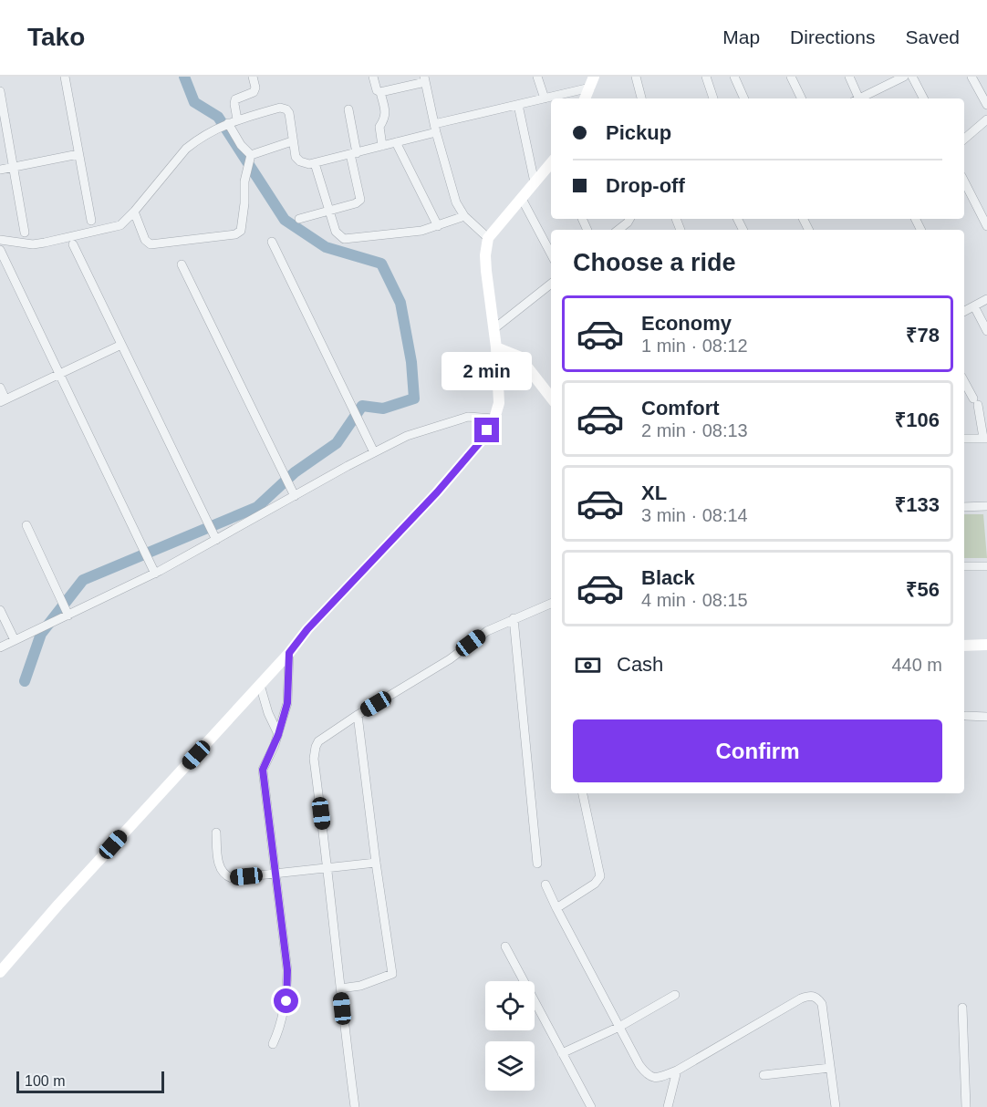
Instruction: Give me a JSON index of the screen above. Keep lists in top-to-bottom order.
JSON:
{
  "scale_bar": "100 m",
  "page": {
    "header": "Tako",
    "nav": ["Map", "Directions", "Saved"],
    "banner": ["Pickup", "Drop-off"],
    "heading": "Choose a ride",
    "list": [
      {
        "name": "Economy",
        "note": "1 min · 08:12",
        "value": "₹78"
      },
      {
        "name": "Comfort",
        "note": "2 min · 08:13",
        "value": "₹106"
      },
      {
        "name": "XL",
        "note": "3 min · 08:14",
        "value": "₹133"
      },
      {
        "name": "Black",
        "note": "4 min · 08:15",
        "value": "₹56"
      }
    ],
    "bubble": "2 min",
    "pay": ["Cash", "440 m"],
    "buttons": "Confirm",
    "scale": "100 m"
  }
}
